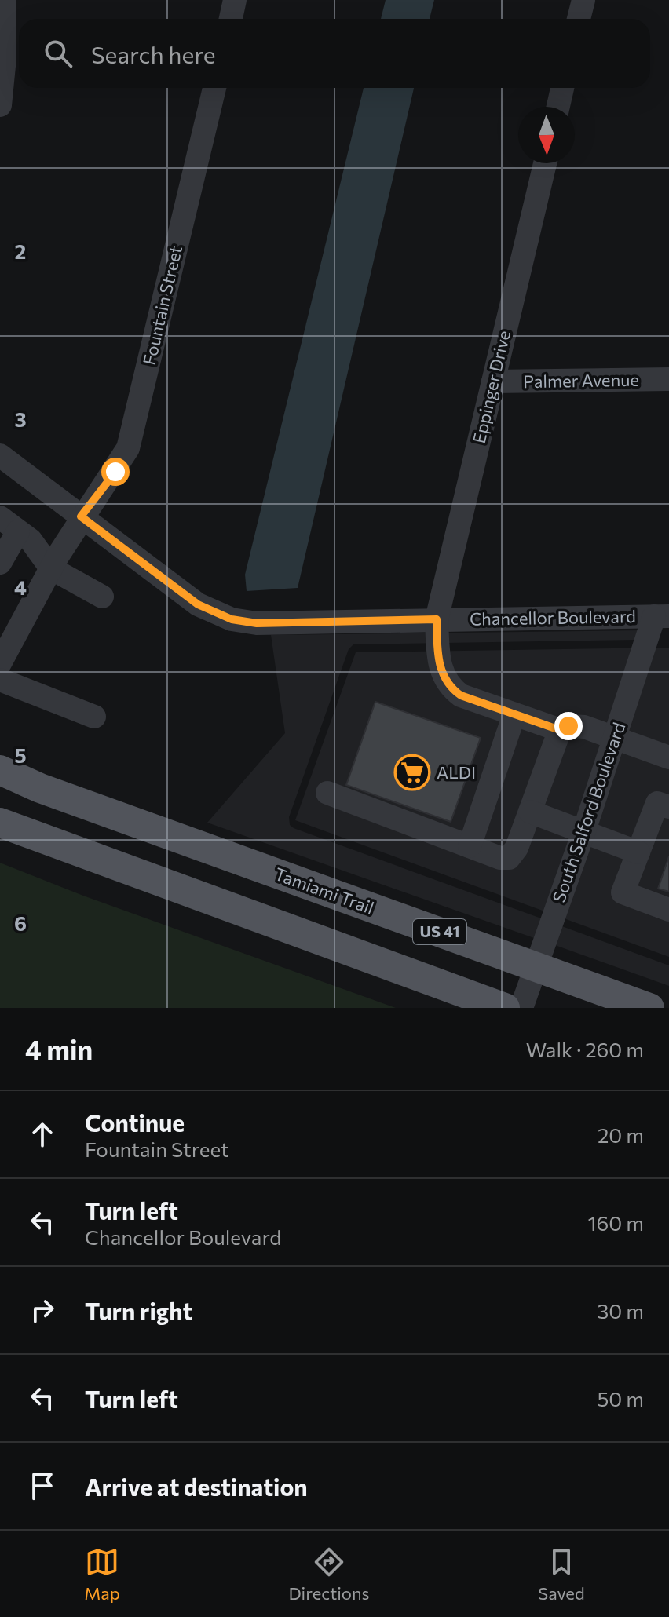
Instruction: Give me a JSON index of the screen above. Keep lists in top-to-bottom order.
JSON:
{
  "streets": {
    "main road": ["Tamiami Trail", "US 41"],
    "street": [
      "Fountain Street",
      "Palmer Avenue",
      "Eppinger Drive",
      "Chancellor Boulevard",
      "South Salford Boulevard"
    ]
  },
  "crossings": [
    ["Fountain Street", "Chancellor Boulevard"],
    ["Palmer Avenue", "Eppinger Drive"],
    ["Eppinger Drive", "Chancellor Boulevard"],
    ["Eppinger Drive", "South Salford Boulevard"],
    ["Chancellor Boulevard", "South Salford Boulevard"],
    ["South Salford Boulevard", "Tamiami Trail"]
  ],
  "places": {
    "supermarket": ["ALDI"]
  },
  "north": "bottom",
  "page": {
    "search": "Search here",
    "heading": ["4 min", "Walk · 260 m"],
    "list": [
      ["Continue", "Fountain Street", "20 m"],
      ["Turn left", "Chancellor Boulevard", "160 m"],
      ["Turn right", "30 m"],
      ["Turn left", "50 m"],
      "Arrive at destination"
    ],
    "nav": ["Map", "Directions", "Saved"]
  },
  "grid": {
    "rows": [
      "2",
      "3",
      "4",
      "5",
      "6"
    ]
  }
}
